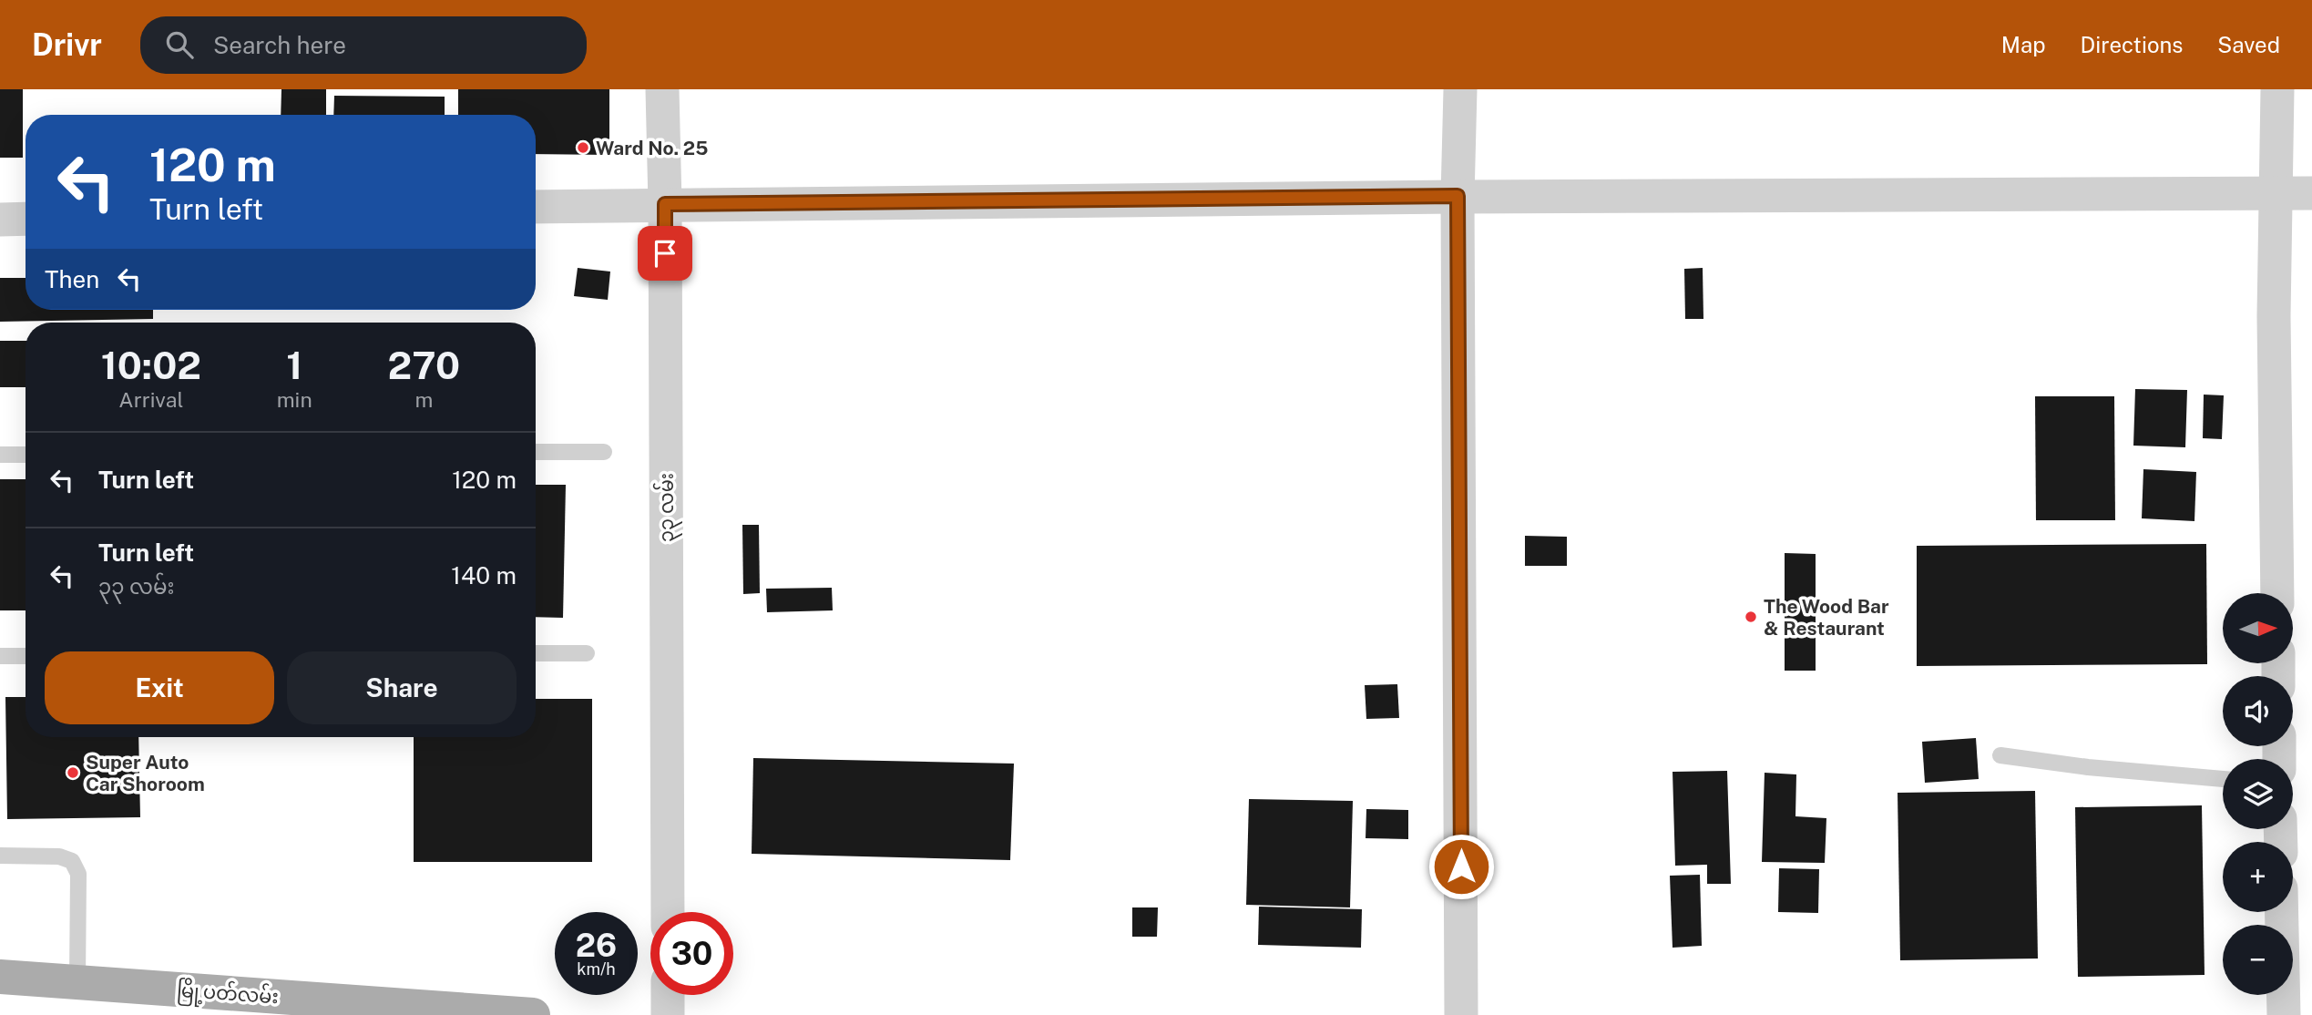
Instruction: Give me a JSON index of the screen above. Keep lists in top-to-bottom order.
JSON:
{
  "streets": {
    "main road": ["မြို့ပတ်လမ်း"],
    "street": ["၃၃ လမ်း"]
  },
  "places": ["Ward No. 25", "The Wood Bar & Restaurant", "Super Auto Car Shoroom"],
  "north": "right",
  "page": {
    "header": "Drivr",
    "search": "Search here",
    "nav": ["Map", "Directions", "Saved"],
    "turn": ["120 m", "Turn left"],
    "then": "Then",
    "eta": [
      "10:02",
      "Arrival",
      "1",
      "min",
      "270",
      "m"
    ],
    "list": [
      {
        "name": "Turn left",
        "value": "120 m"
      },
      {
        "name": "Turn left",
        "note": "၃၃ လမ်း",
        "value": "140 m"
      }
    ],
    "map_buttons": ["+", "−"],
    "buttons": ["Exit", "Share"],
    "speed": "26 km/h",
    "limit": "30"
  }
}
